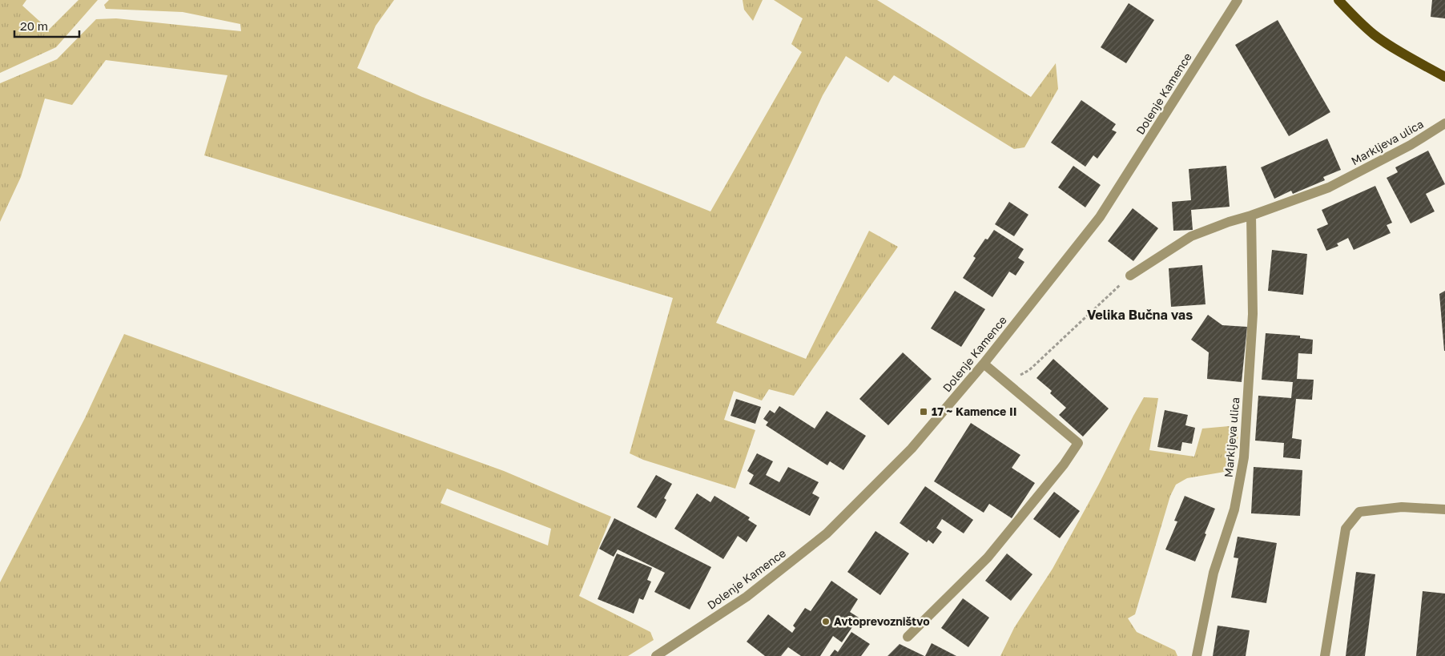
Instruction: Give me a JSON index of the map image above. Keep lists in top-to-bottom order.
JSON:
{
  "streets": {
    "street": ["Dolenje Kamence", "Markljeva ulica"]
  },
  "districts": ["Velika Bučna vas"],
  "places": {
    "transit": ["17 ~ Kamence II"],
    "other": ["Avtoprevozništvo"]
  },
  "scale_bar": "20 m"
}
